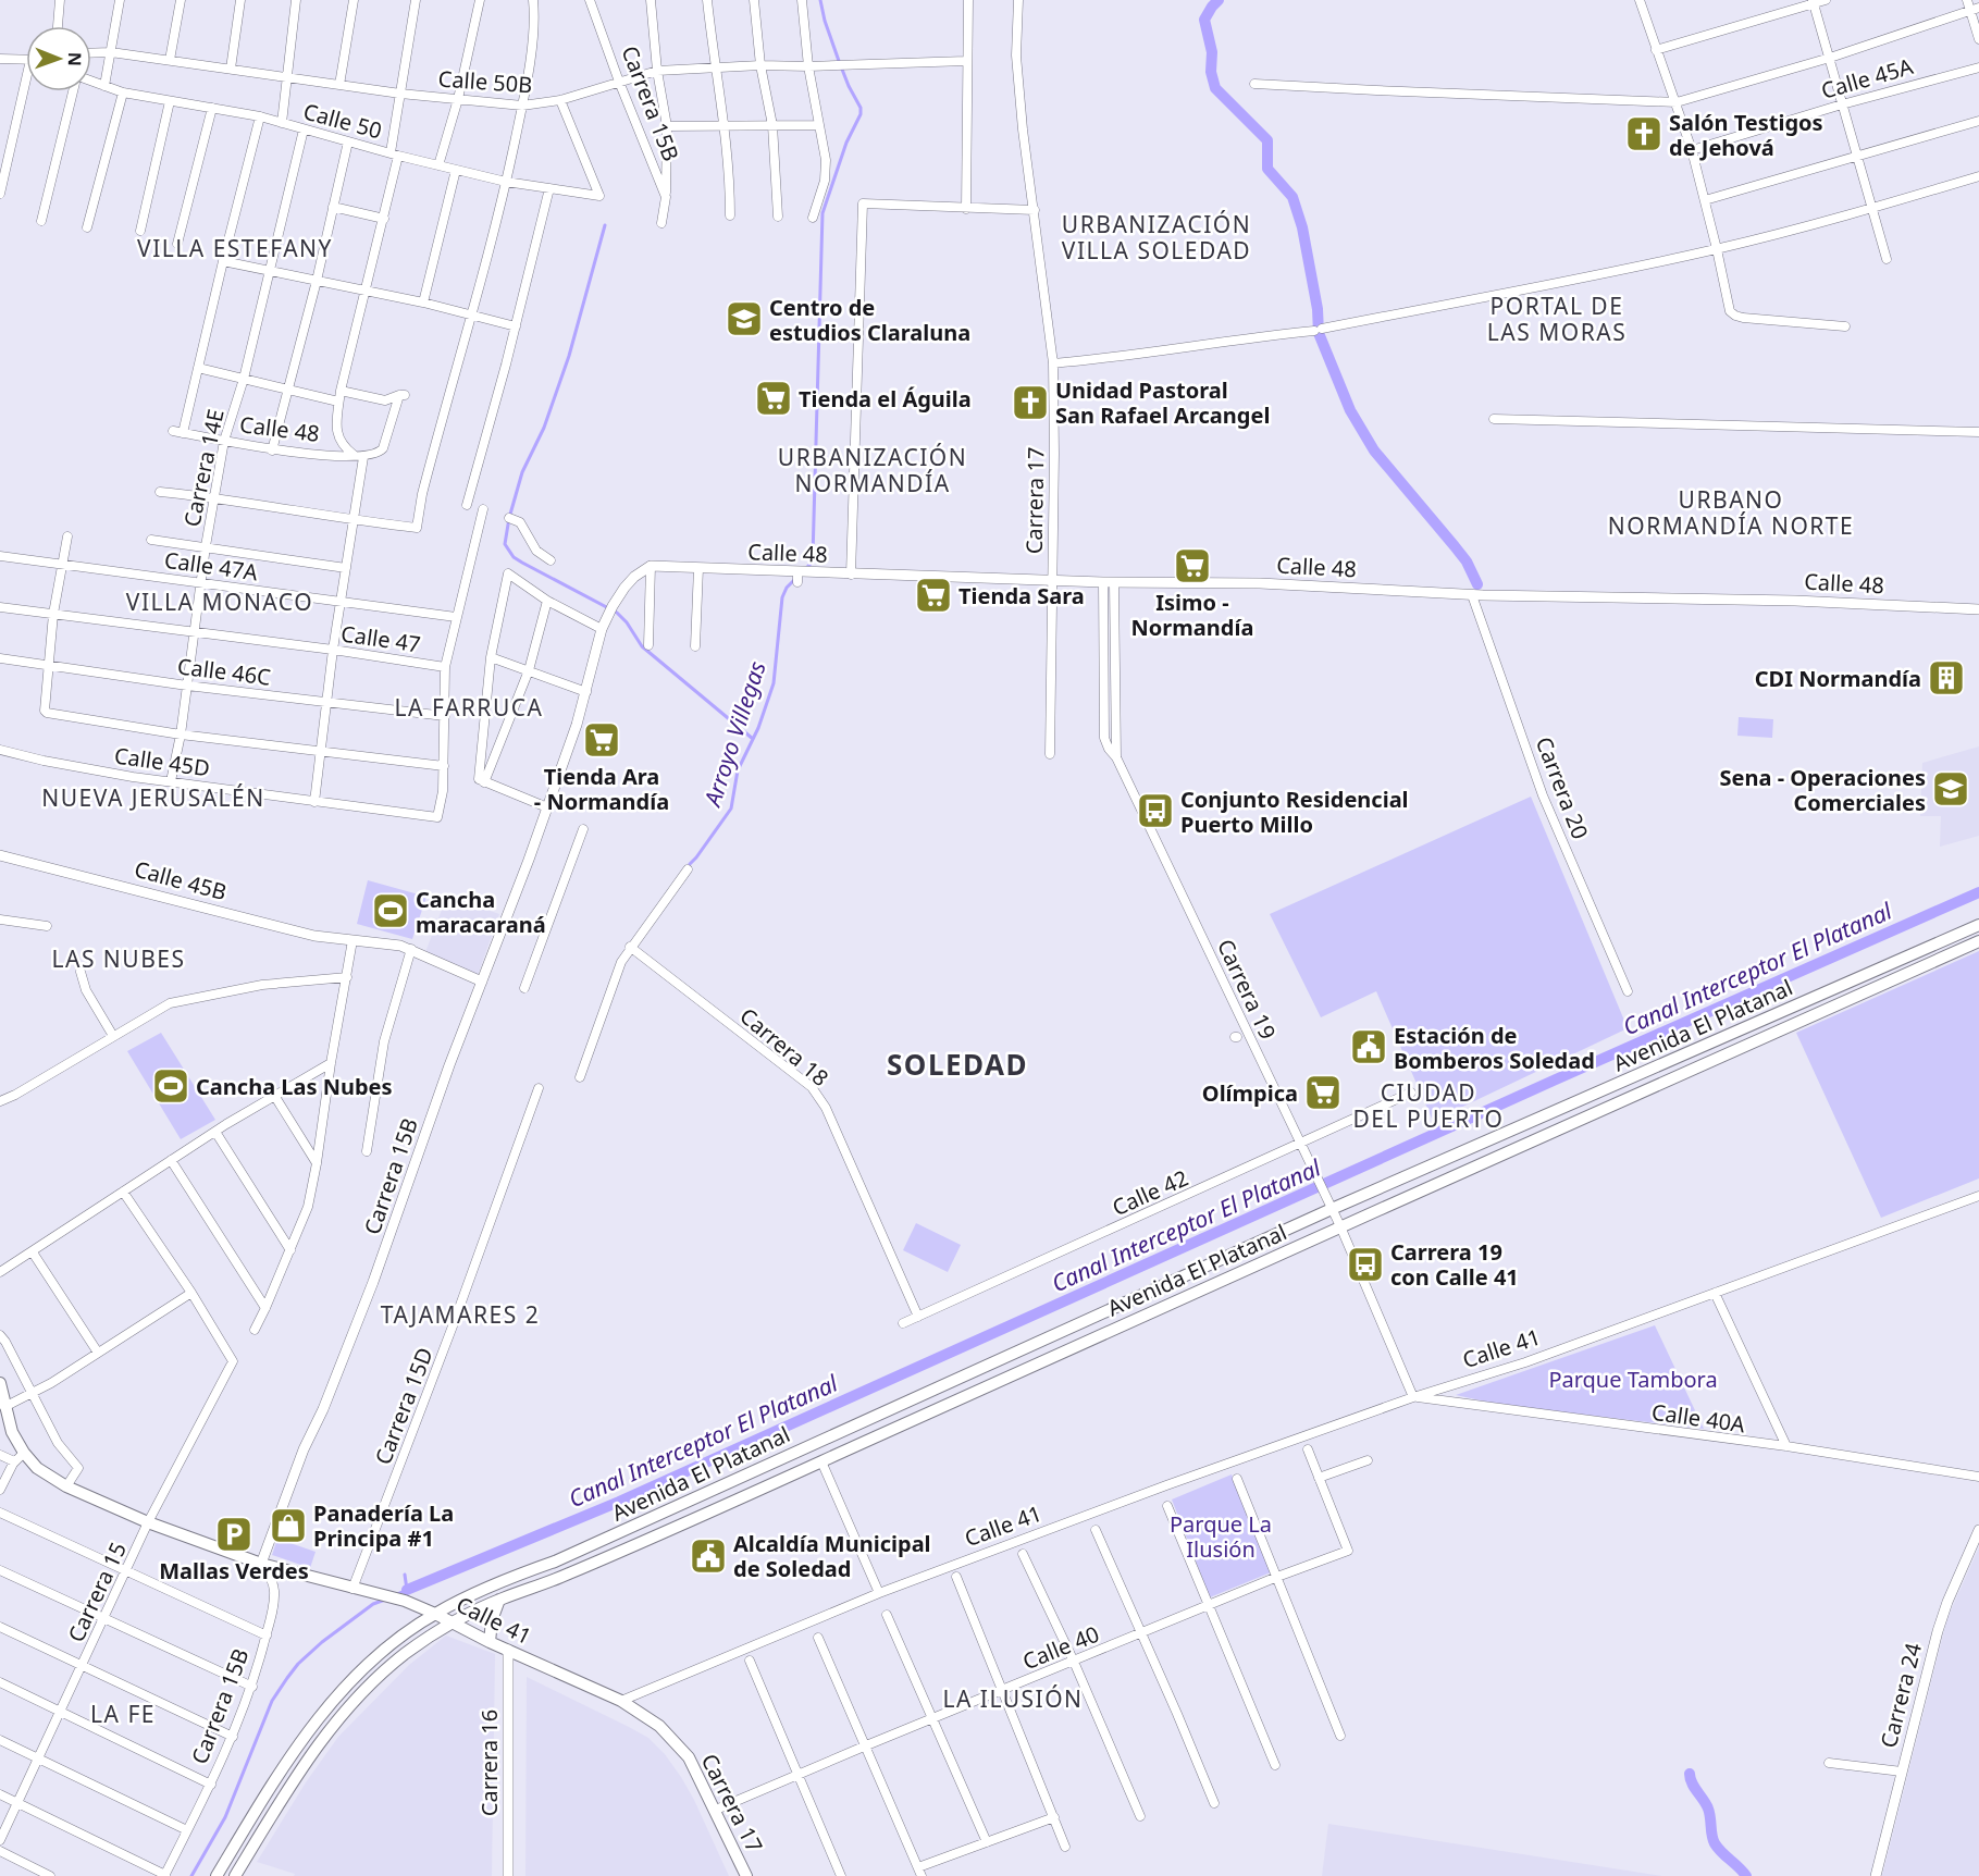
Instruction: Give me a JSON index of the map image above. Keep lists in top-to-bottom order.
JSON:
{
  "streets": {
    "main road": ["Carrera 17", "Avenida El Platanal", "Calle 41"],
    "street": [
      "Calle 45A",
      "Calle 50B",
      "Carrera 15B",
      "Calle 50",
      "Calle 48",
      "Carrera 14E",
      "Calle 47A",
      "Calle 47",
      "Calle 46C",
      "Calle 45D",
      "Carrera 20",
      "Calle 45B",
      "Carrera 19",
      "Carrera 18",
      "Calle 42",
      "Carrera 15D",
      "Calle 40A",
      "Carrera 15",
      "Calle 40",
      "Carrera 24",
      "Carrera 16"
    ]
  },
  "crossings": [
    ["Calle 50B", "Carrera 15B"],
    ["Calle 50B", "Calle 50"],
    ["Carrera 15B", "Calle 48"],
    ["Carrera 15B", "Calle 41"],
    ["Calle 50", "Carrera 14E"],
    ["Calle 48", "Carrera 14E"],
    ["Calle 48", "Carrera 17"],
    ["Calle 48", "Carrera 20"],
    ["Carrera 14E", "Calle 47A"],
    ["Carrera 14E", "Calle 47"],
    ["Carrera 14E", "Calle 46C"],
    ["Carrera 14E", "Calle 45D"],
    ["Carrera 17", "Calle 41"],
    ["Carrera 17", "Calle 40"],
    ["Carrera 19", "Avenida El Platanal"],
    ["Carrera 19", "Calle 42"],
    ["Carrera 19", "Calle 41"],
    ["Carrera 19", "Calle 40A"],
    ["Avenida El Platanal", "Calle 41"],
    ["Carrera 18", "Calle 42"],
    ["Calle 41", "Carrera 15D"],
    ["Calle 41", "Calle 40A"],
    ["Calle 41", "Carrera 15"],
    ["Calle 41", "Carrera 16"]
  ],
  "districts": [
    "URBANIZACIÓN VILLA SOLEDAD",
    "VILLA ESTEFANY",
    "PORTAL DE LAS MORAS",
    "URBANIZACIÓN NORMANDÍA",
    "URBANO NORMANDÍA NORTE",
    "VILLA MONACO",
    "LA FARRUCA",
    "NUEVA JERUSALÉN",
    "LAS NUBES",
    "SOLEDAD",
    "CIUDAD DEL PUERTO",
    "TAJAMARES 2",
    "LA ILUSIÓN",
    "LA FE"
  ],
  "water": ["Arroyo Villegas", "Canal Interceptor El Platanal"],
  "parks": ["Parque Tambora", "Parque La Ilusión"],
  "places": {
    "church": ["Salón Testigos de Jehová", "Unidad Pastoral San Rafael Arcangel"],
    "school or university": ["Centro de estudios Claraluna", "Sena - Operaciones Comerciales"],
    "supermarket": [
      "Tienda el Águila",
      "Isimo - Normandía",
      "Tienda Sara",
      "Tienda Ara - Normandía",
      "Olímpica"
    ],
    "building": ["CDI Normandía"],
    "bus stop": ["Conjunto Residencial Puerto Millo", "Carrera 19 con Calle 41"],
    "sports": ["Cancha maracaraná", "Cancha Las Nubes"],
    "public building": ["Estación de Bomberos Soledad", "Alcaldía Municipal de Soledad"],
    "shop": ["Panadería La Principa #1"],
    "parking": ["Mallas Verdes"]
  },
  "north": "right"
}
